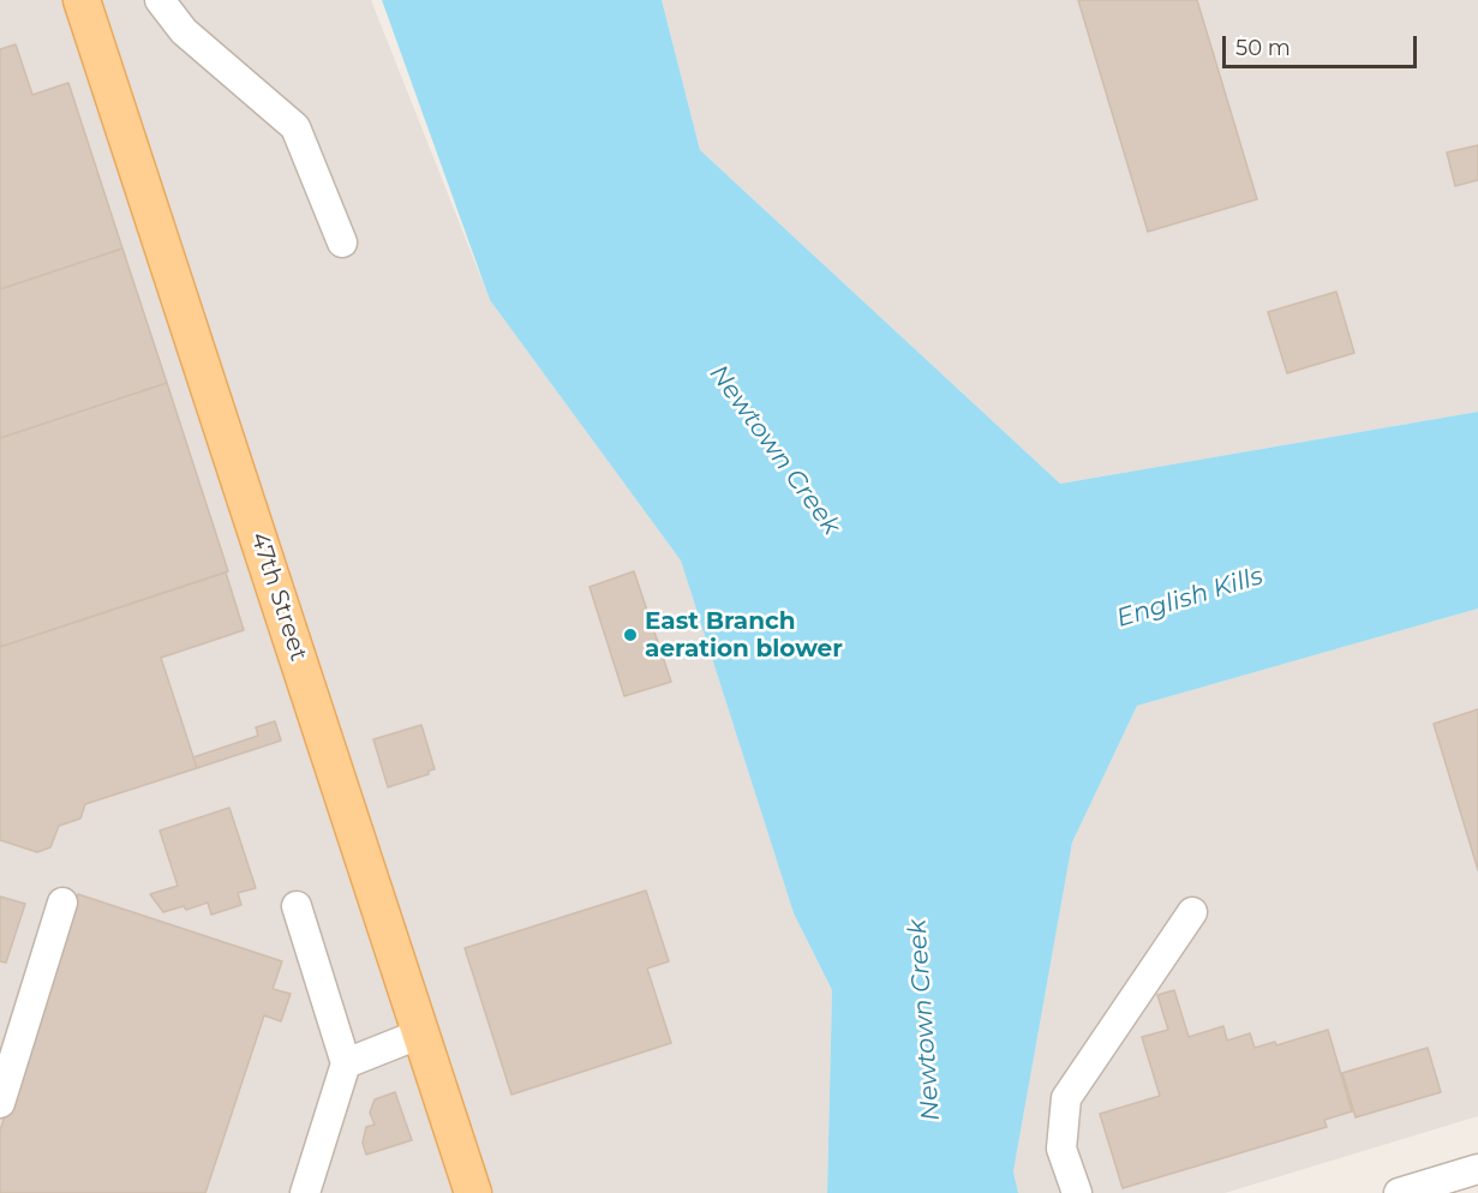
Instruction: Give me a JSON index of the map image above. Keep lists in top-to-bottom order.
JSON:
{
  "streets": {
    "main road": ["47th Street"]
  },
  "water": ["Newtown Creek", "English Kills"],
  "places": ["East Branch aeration blower"],
  "scale_bar": "50 m"
}
